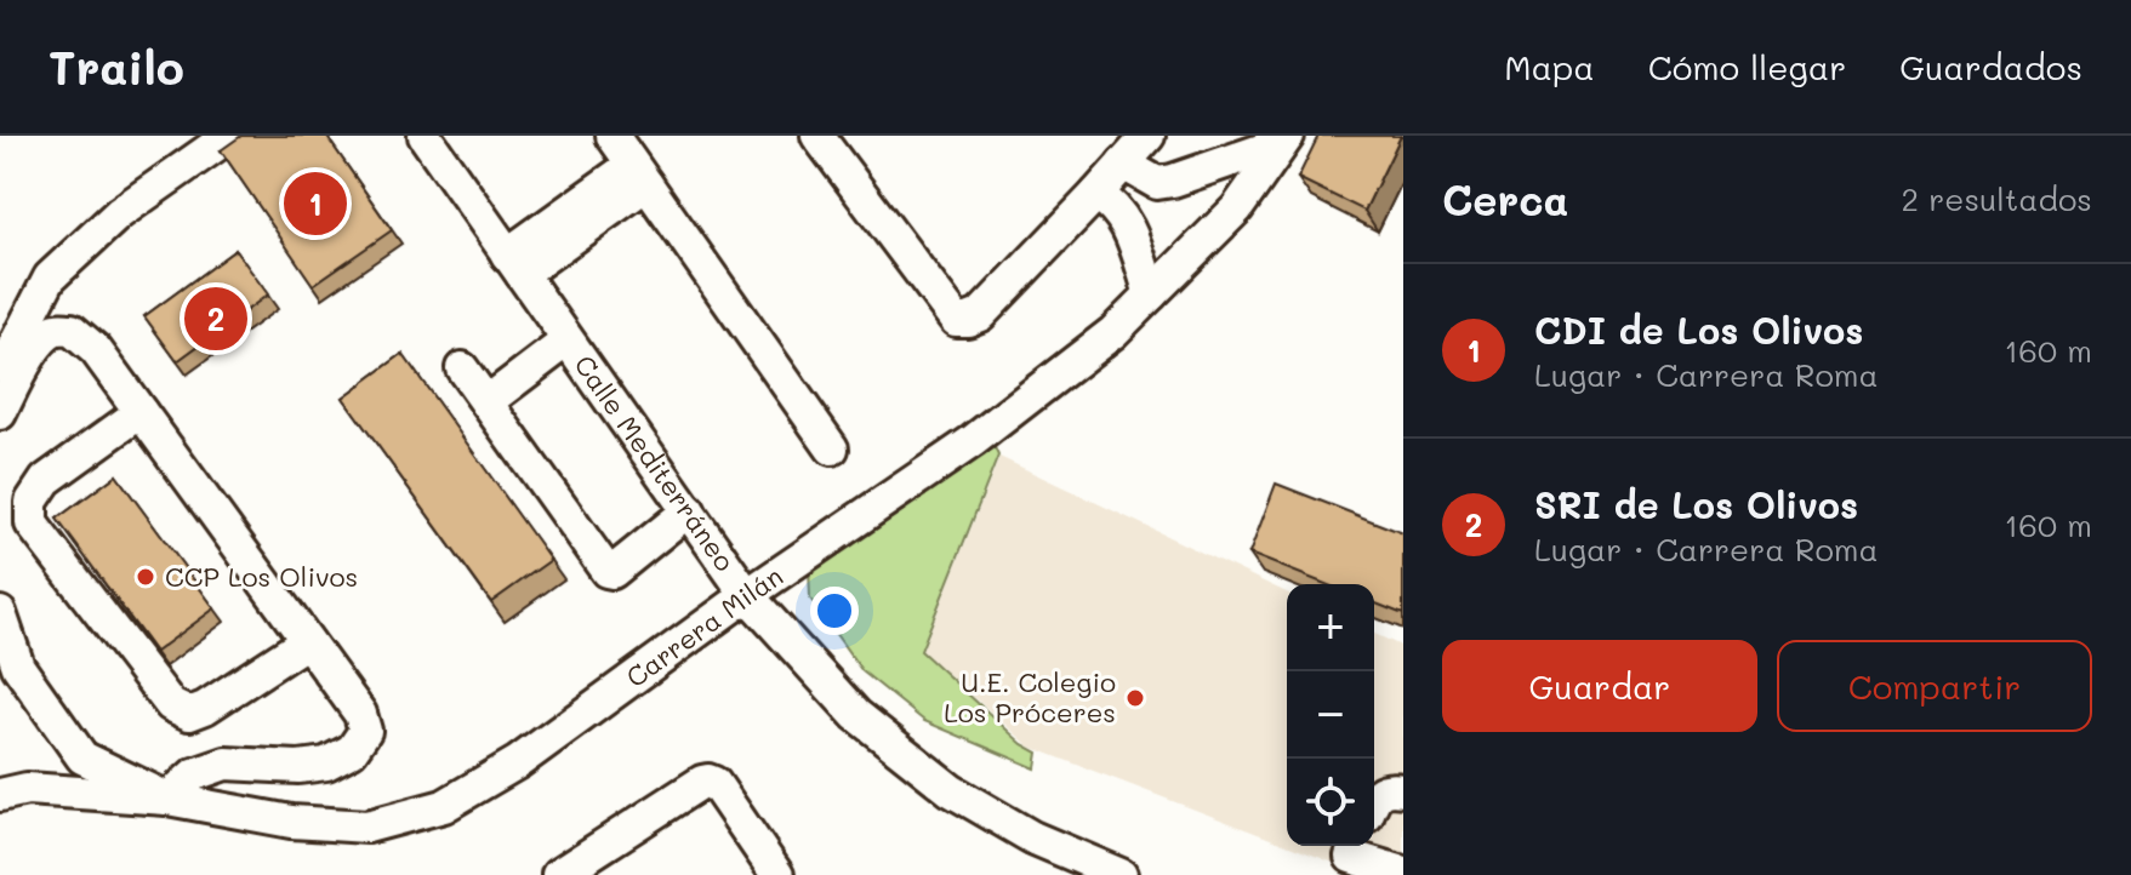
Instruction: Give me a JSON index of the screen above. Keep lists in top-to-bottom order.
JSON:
{
  "streets": {
    "street": ["Calle Mediterráneo", "Carrera Milán"]
  },
  "crossings": [
    ["Calle Mediterráneo", "Carrera Milán"]
  ],
  "places": ["CCP Los Olivos", "U.E. Colegio Los Próceres"],
  "page": {
    "header": "Trailo",
    "nav": ["Mapa", "Cómo llegar", "Guardados"],
    "heading": ["Cerca", "2 resultados"],
    "pins": ["1", "2"],
    "list": [
      {
        "mark": "1",
        "name": "CDI de Los Olivos",
        "note": "Lugar · Carrera Roma",
        "value": "160 m"
      },
      {
        "mark": "2",
        "name": "SRI de Los Olivos",
        "note": "Lugar · Carrera Roma",
        "value": "160 m"
      }
    ],
    "map_buttons": ["+", "−"],
    "buttons": ["Guardar", "Compartir"]
  }
}
